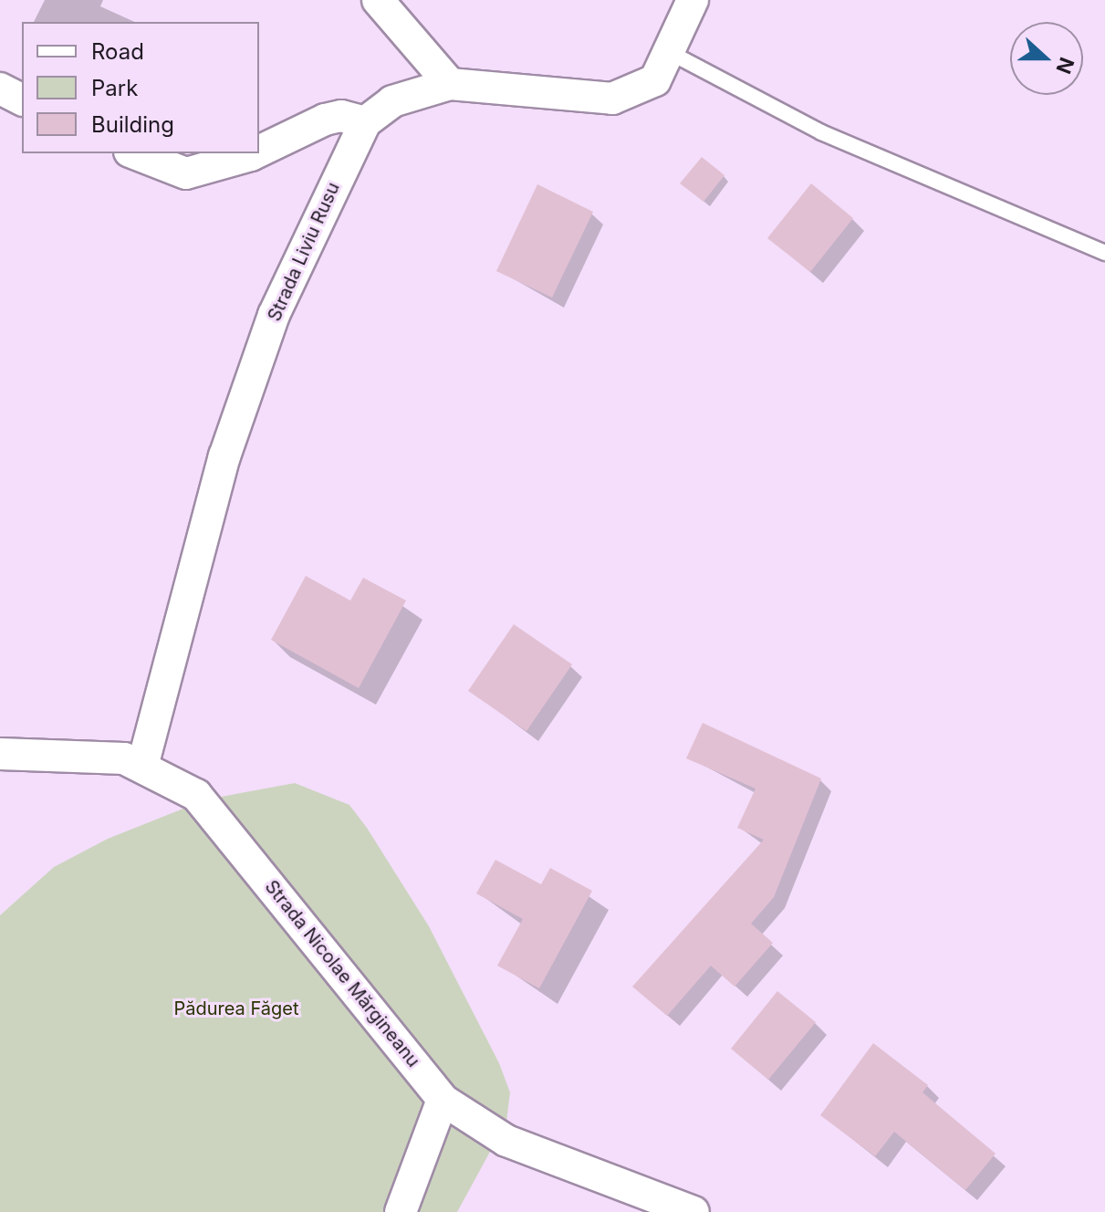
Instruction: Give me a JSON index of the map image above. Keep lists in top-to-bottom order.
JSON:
{
  "streets": {
    "street": ["Strada Liviu Rusu", "Strada Nicolae Mărgineanu"]
  },
  "crossings": [
    ["Strada Liviu Rusu", "Strada Nicolae Mărgineanu"]
  ],
  "parks": ["Pădurea Făget"],
  "legend": ["Road", "Park", "Building"],
  "north": "right"
}
